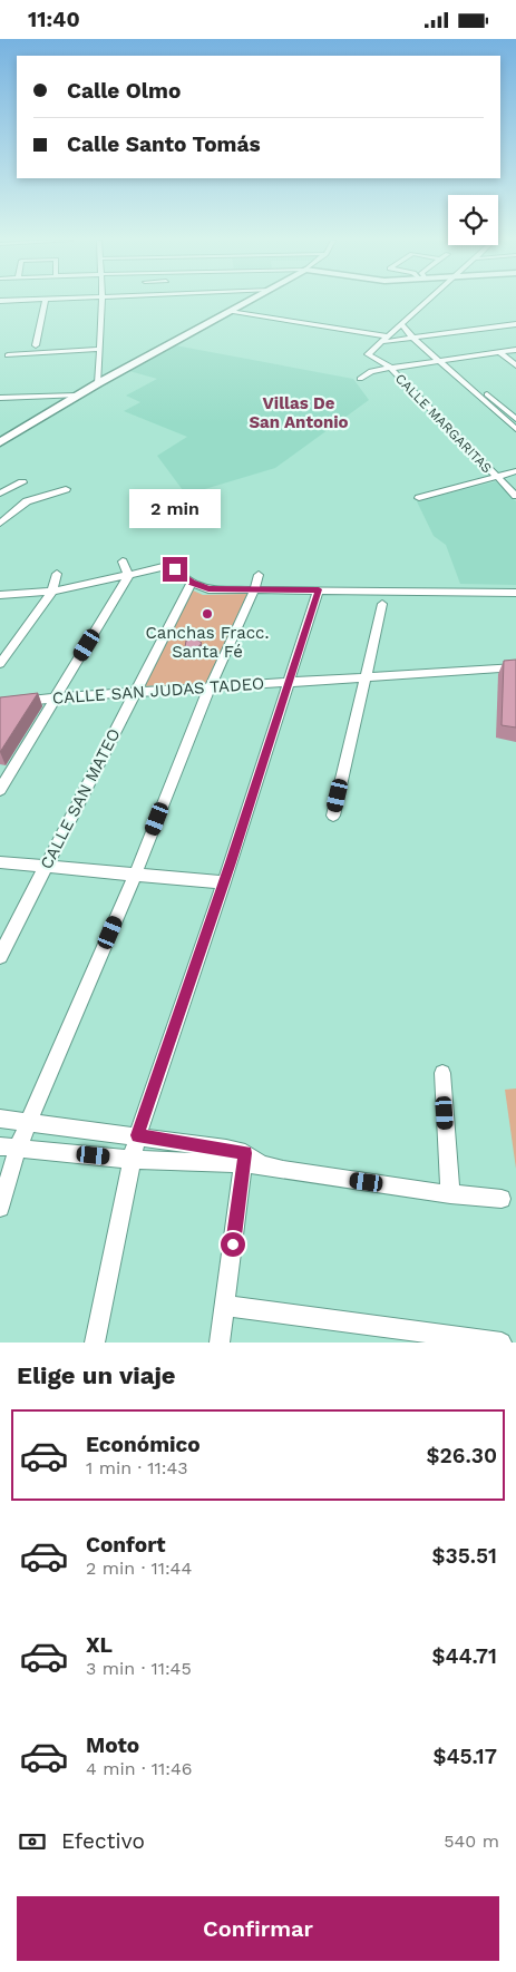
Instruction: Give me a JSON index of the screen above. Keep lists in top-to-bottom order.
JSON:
{
  "streets": {
    "street": ["CALLE MARGARITAS", "CALLE SAN JUDAS TADEO", "CALLE SAN MATEO"]
  },
  "crossings": [
    ["CALLE SAN JUDAS TADEO", "CALLE SAN MATEO"]
  ],
  "districts": ["Villas De San Antonio"],
  "places": ["Canchas Fracc. Santa Fé"],
  "page": {
    "status": "11:40",
    "banner": ["Calle Olmo", "Calle Santo Tomás"],
    "bubble": "2 min",
    "heading": "Elige un viaje",
    "list": [
      {
        "name": "Económico",
        "note": "1 min · 11:43",
        "value": "$26.30"
      },
      {
        "name": "Confort",
        "note": "2 min · 11:44",
        "value": "$35.51"
      },
      {
        "name": "XL",
        "note": "3 min · 11:45",
        "value": "$44.71"
      },
      {
        "name": "Moto",
        "note": "4 min · 11:46",
        "value": "$45.17"
      }
    ],
    "pay": ["Efectivo", "540 m"],
    "buttons": "Confirmar"
  }
}
